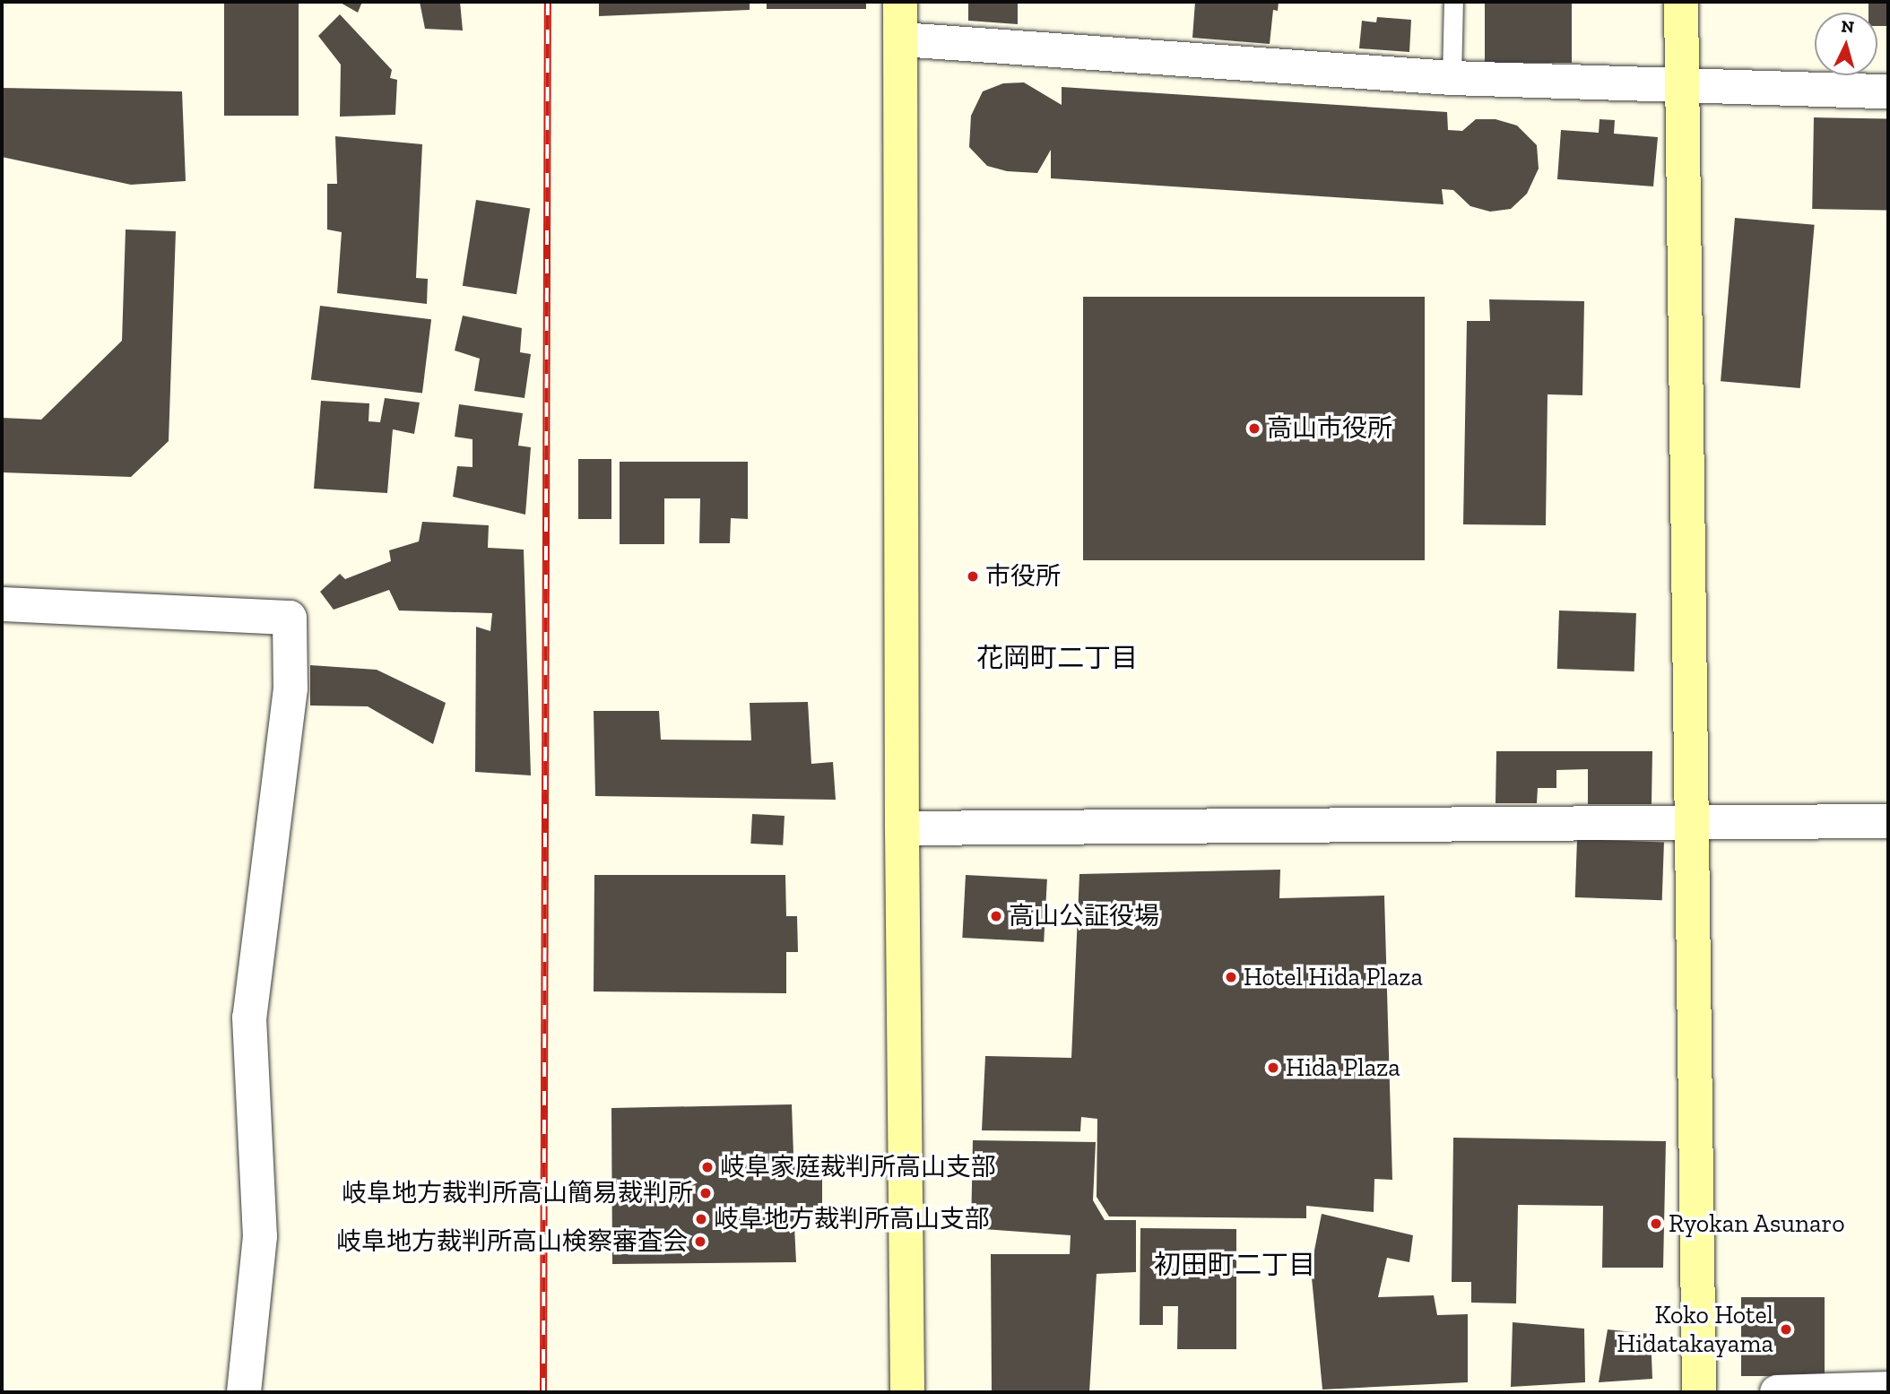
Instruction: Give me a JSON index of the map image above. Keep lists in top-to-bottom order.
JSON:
{
  "districts": ["花岡町二丁目", "初田町二丁目"],
  "places": [
    "高山市役所",
    "市役所",
    "高山公証役場",
    "Hotel Hida Plaza",
    "Hida Plaza",
    "岐阜家庭裁判所高山支部",
    "岐阜地方裁判所高山簡易裁判所",
    "岐阜地方裁判所高山支部",
    "Ryokan Asunaro",
    "岐阜地方裁判所高山検察審査会",
    "Koko Hotel Hidatakayama"
  ],
  "north": "top"
}
